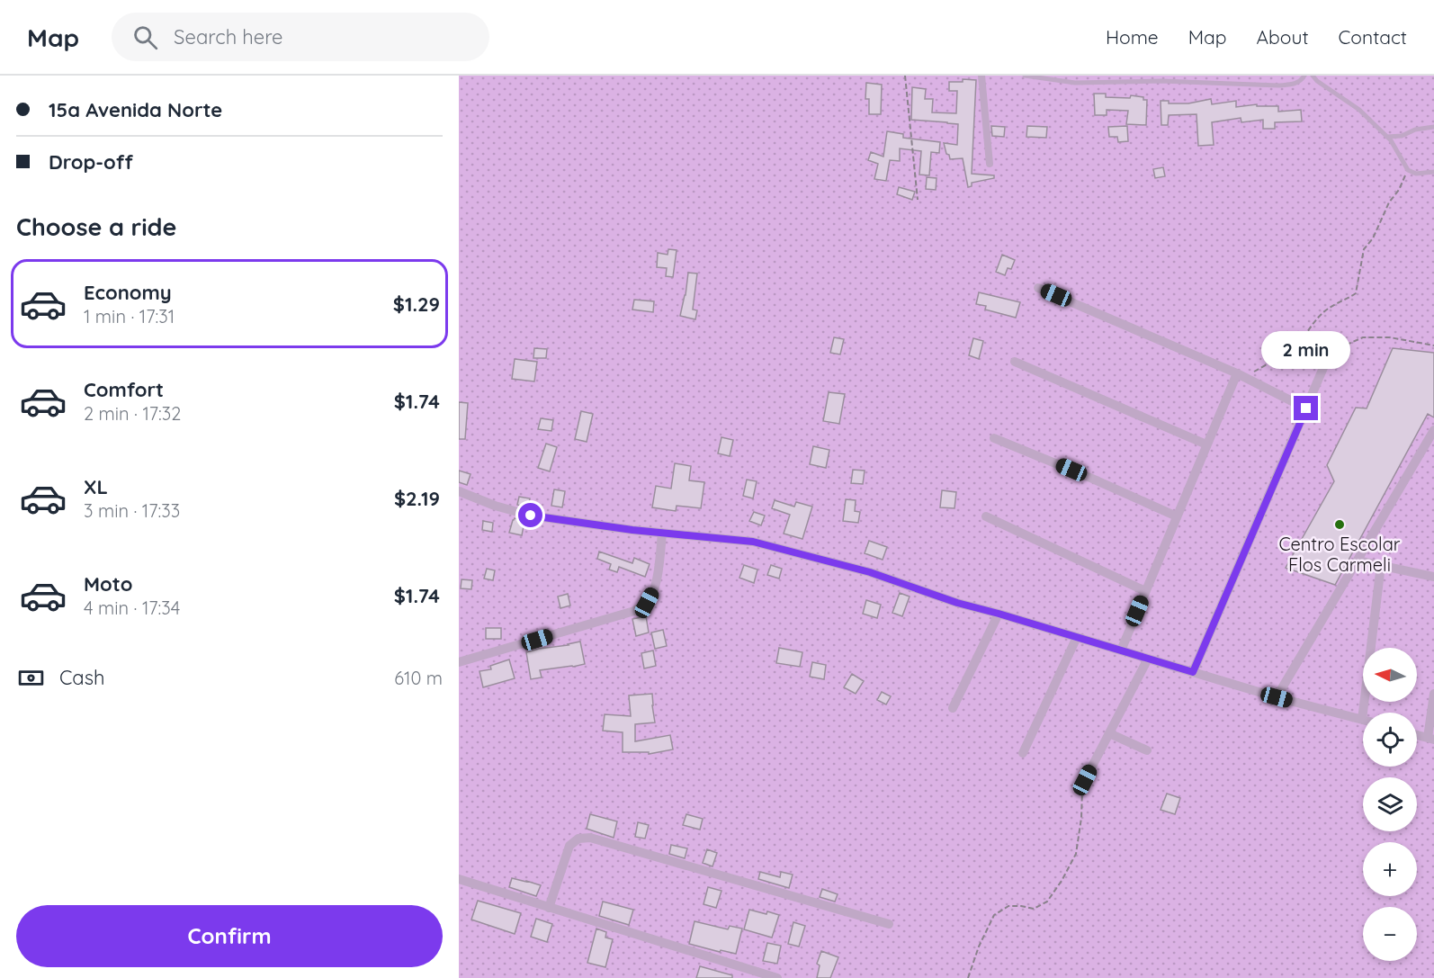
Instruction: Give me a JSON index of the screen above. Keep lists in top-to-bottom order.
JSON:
{
  "places": ["Centro Escolar Flos Carmeli"],
  "north": "left",
  "page": {
    "header": "Map",
    "search": "Search here",
    "nav": [
      "Home",
      "Map",
      "About",
      "Contact"
    ],
    "banner": ["15a Avenida Norte", "Drop-off"],
    "heading": "Choose a ride",
    "list": [
      {
        "name": "Economy",
        "note": "1 min · 17:31",
        "value": "$1.29"
      },
      {
        "name": "Comfort",
        "note": "2 min · 17:32",
        "value": "$1.74"
      },
      {
        "name": "XL",
        "note": "3 min · 17:33",
        "value": "$2.19"
      },
      {
        "name": "Moto",
        "note": "4 min · 17:34",
        "value": "$1.74"
      }
    ],
    "bubble": "2 min",
    "pay": ["Cash", "610 m"],
    "map_buttons": ["+", "−"],
    "buttons": "Confirm"
  }
}
